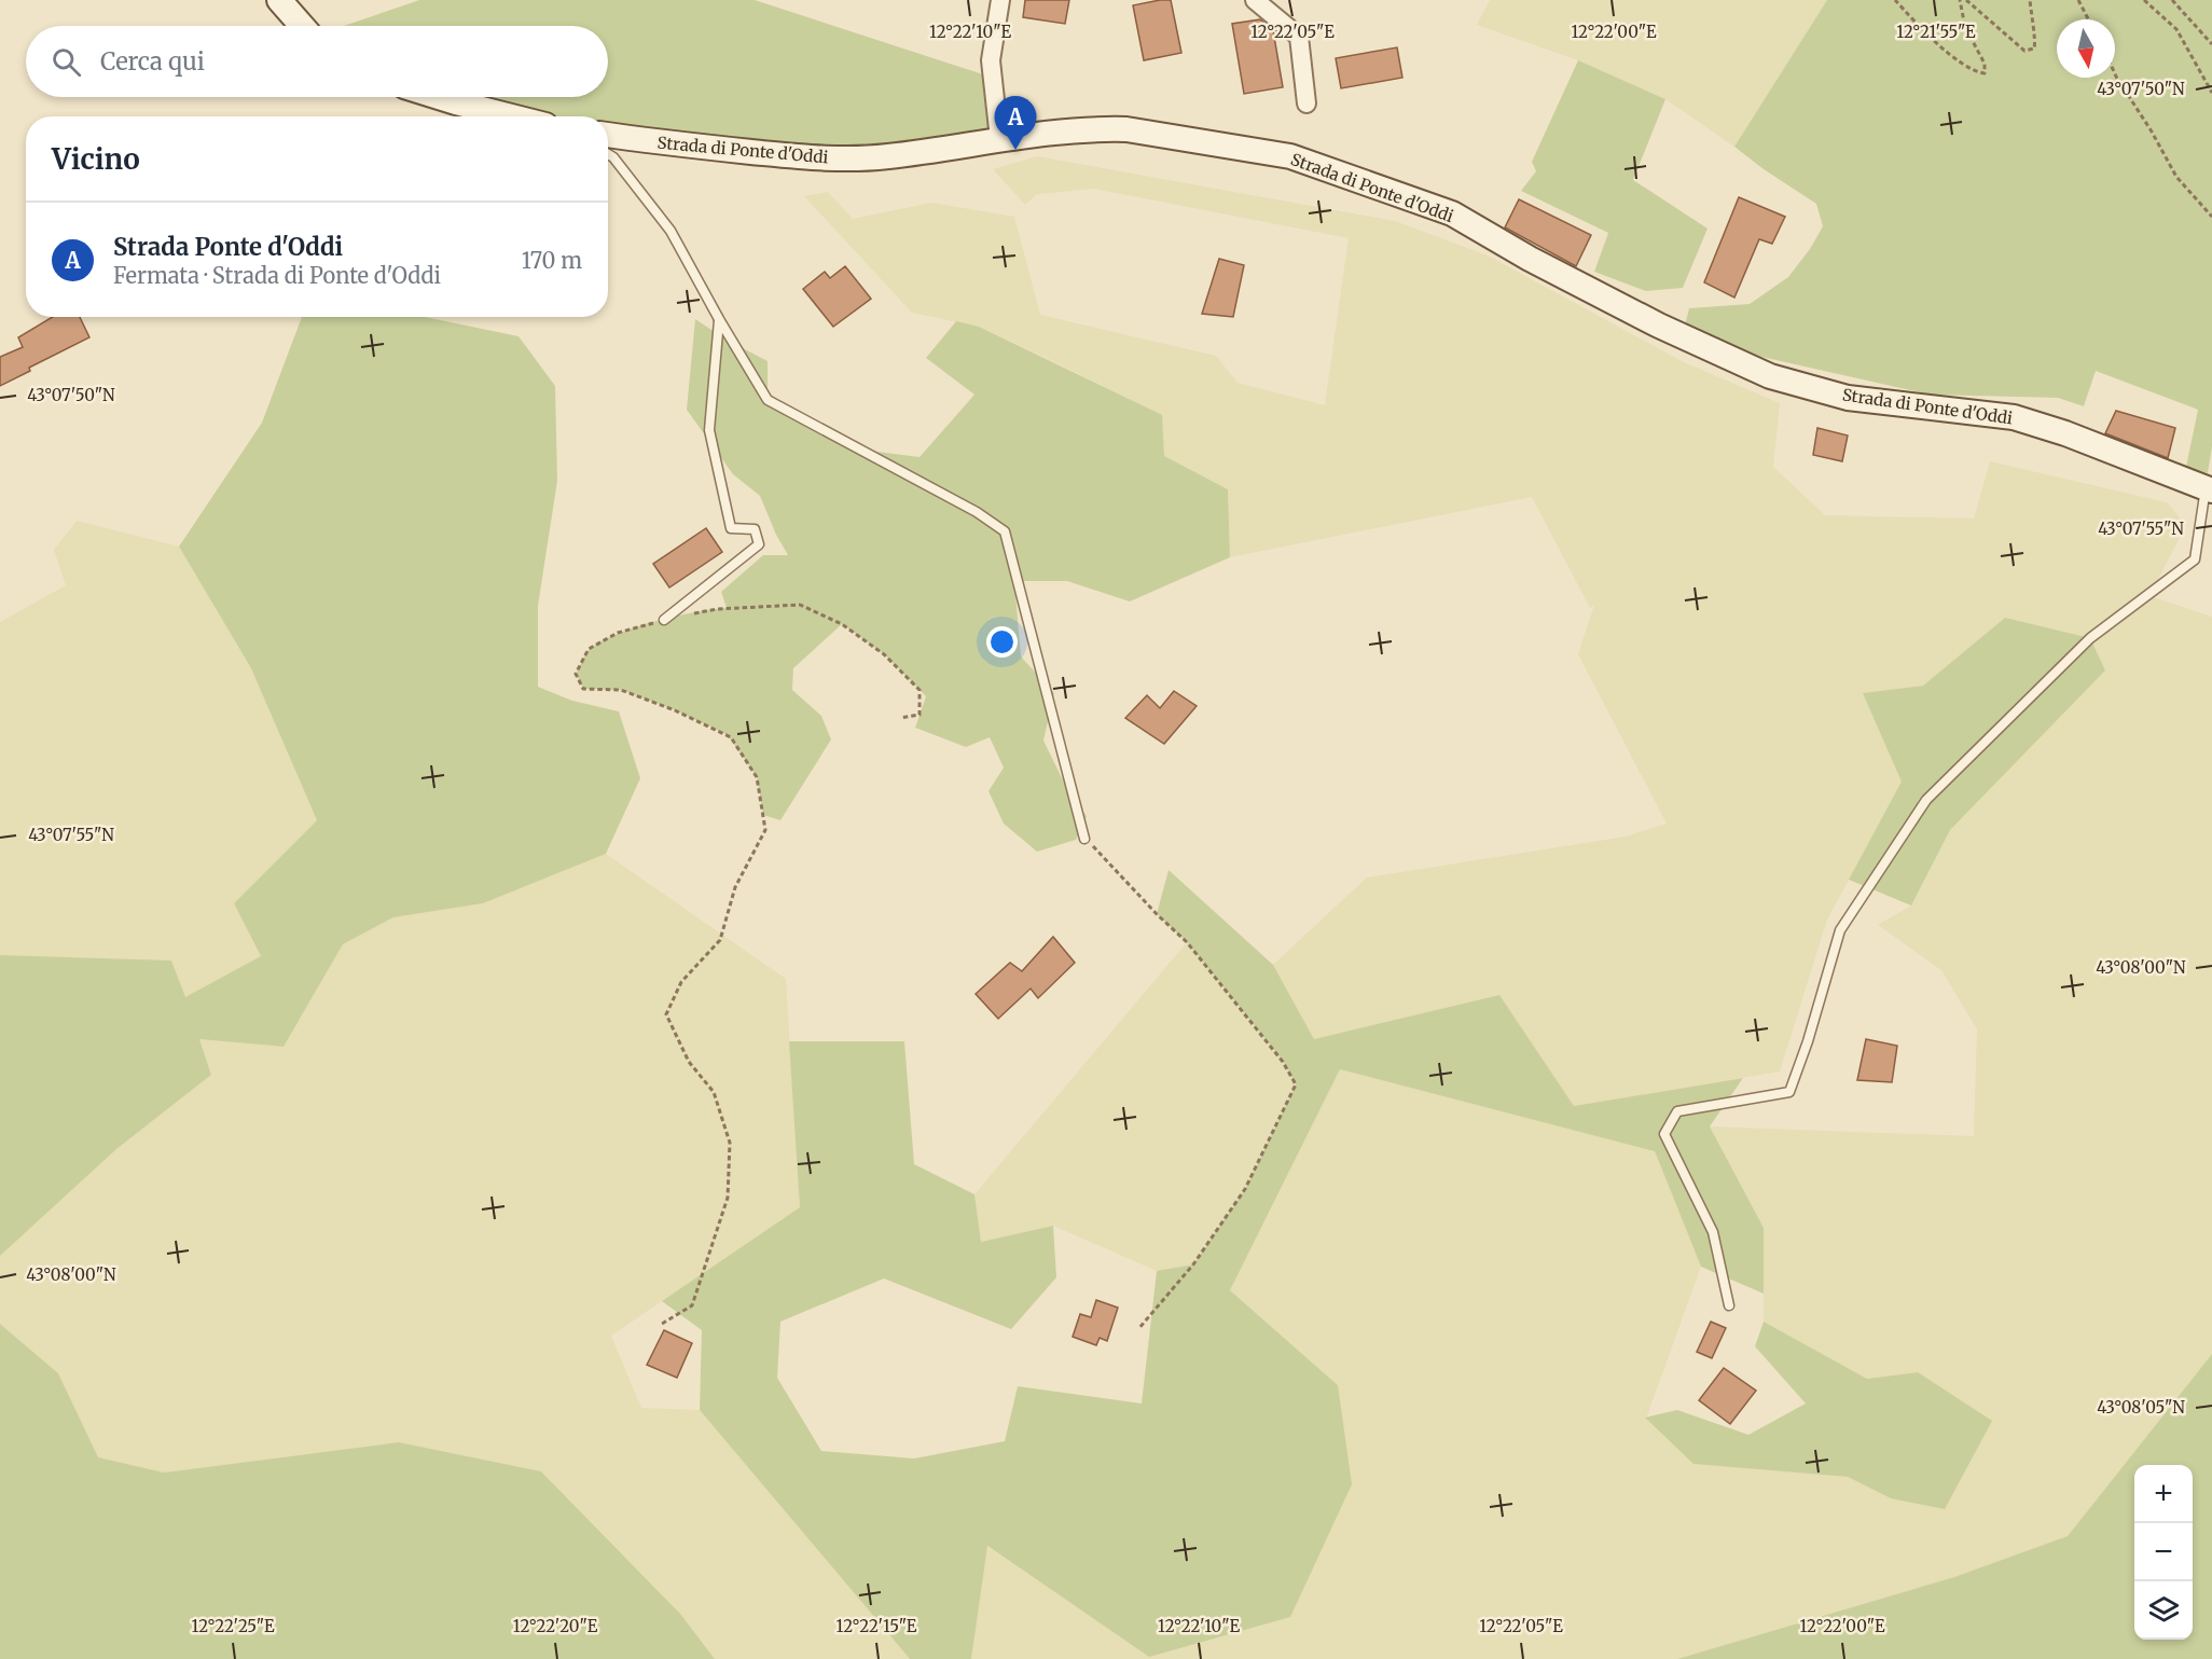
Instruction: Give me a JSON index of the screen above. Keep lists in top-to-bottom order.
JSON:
{
  "streets": {
    "street": ["Strada di Ponte d'Oddi"]
  },
  "north": "bottom",
  "page": {
    "search": "Cerca qui",
    "pins": "A",
    "heading": "Vicino",
    "list": [
      {
        "mark": "A",
        "name": "Strada Ponte d'Oddi",
        "note": "Fermata · Strada di Ponte d'Oddi",
        "value": "170 m"
      }
    ],
    "map_buttons": ["+", "−"]
  },
  "coordinates": [
    "12°22'10\"E",
    "12°22'05\"E",
    "12°22'00\"E",
    "12°21'55\"E",
    "43°07'50\"N",
    "43°07'55\"N",
    "43°08'00\"N",
    "43°08'05\"N",
    "12°22'25\"E",
    "12°22'20\"E",
    "12°22'15\"E"
  ]
}
